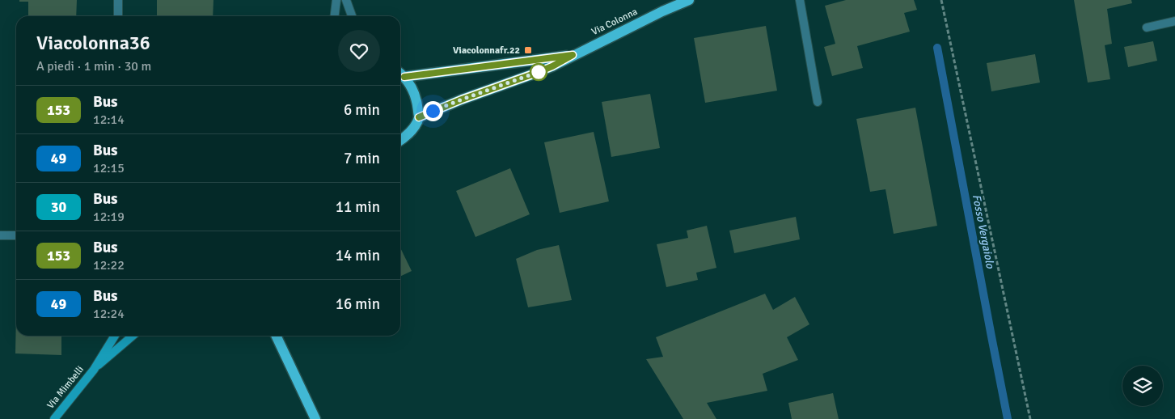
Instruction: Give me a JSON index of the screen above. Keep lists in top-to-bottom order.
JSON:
{
  "streets": {
    "main road": ["Via Colonna", "Via Mimbelli"]
  },
  "water": ["Fosso Vergaiolo"],
  "places": {
    "transit": ["Viacolonnafr.22"]
  },
  "lines": ["bus line 153"],
  "page": {
    "heading": ["Viacolonna36", "A piedi · 1 min · 30 m"],
    "list": [
      {
        "mark": "153",
        "name": "Bus",
        "note": "12:14",
        "value": "6 min"
      },
      {
        "mark": "49",
        "name": "Bus",
        "note": "12:15",
        "value": "7 min"
      },
      {
        "mark": "30",
        "name": "Bus",
        "note": "12:19",
        "value": "11 min"
      },
      {
        "mark": "153",
        "name": "Bus",
        "note": "12:22",
        "value": "14 min"
      },
      {
        "mark": "49",
        "name": "Bus",
        "note": "12:24",
        "value": "16 min"
      }
    ]
  }
}
